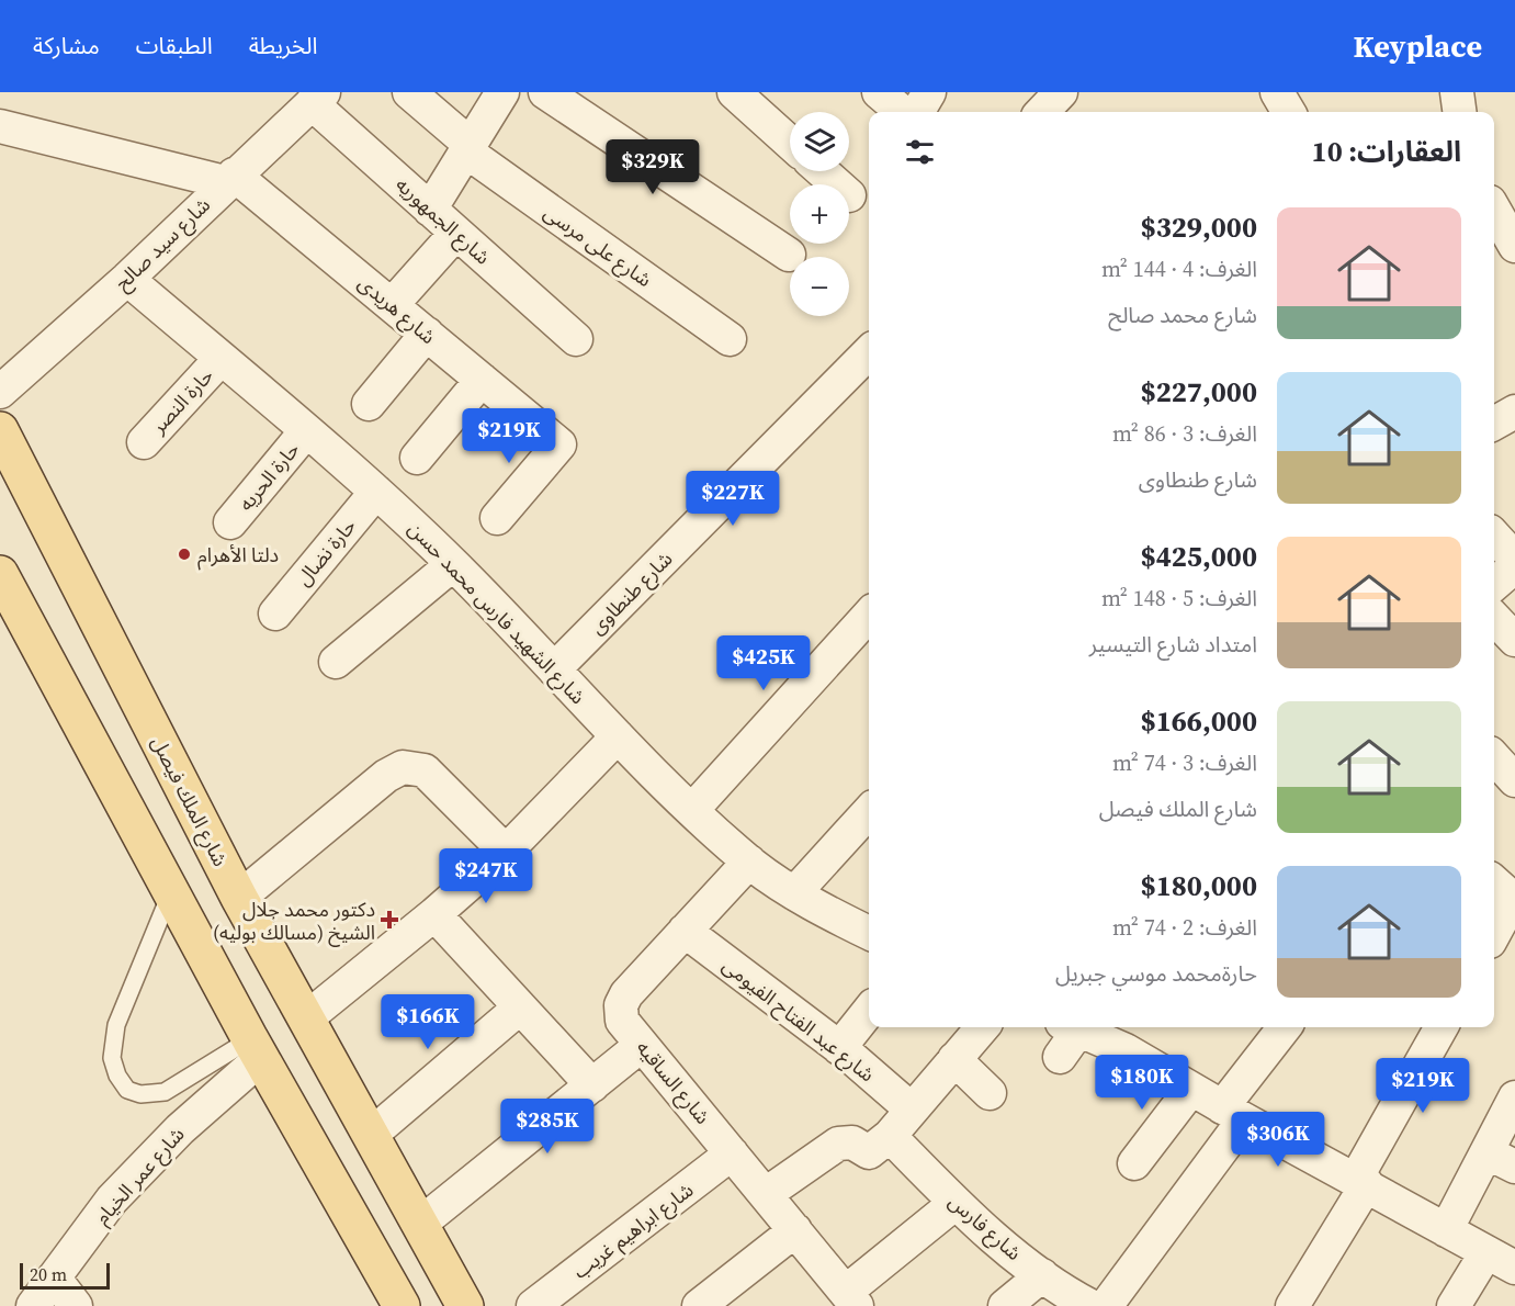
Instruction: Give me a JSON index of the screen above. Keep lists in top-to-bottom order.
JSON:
{
  "streets": {
    "main road": ["شارع الملك فيصل"],
    "street": [
      "شارع الجمهوريه",
      "شارع سيد صالح",
      "شارع على مرسى",
      "شارع هريدى",
      "حارة النصر",
      "حارة الحريه",
      "حارة نضال",
      "شارع طنطاوى",
      "شارع الشهيد فارس محمد حسن",
      "شارع عبد الفتاح الفيومى",
      "شارع الساقيه",
      "شارع عمر الخيام",
      "شارع فارس",
      "شارع ابراهيم غريب"
    ]
  },
  "crossings": [
    ["شارع الجمهوريه", "شارع سيد صالح"],
    ["شارع سيد صالح", "شارع هريدى"],
    ["شارع سيد صالح", "شارع الشهيد فارس محمد حسن"],
    ["حارة النصر", "شارع الشهيد فارس محمد حسن"],
    ["حارة الحريه", "شارع الشهيد فارس محمد حسن"],
    ["حارة نضال", "شارع الشهيد فارس محمد حسن"],
    ["شارع طنطاوى", "شارع الشهيد فارس محمد حسن"],
    ["شارع الشهيد فارس محمد حسن", "شارع الساقيه"],
    ["شارع عبد الفتاح الفيومى", "شارع الساقيه"],
    ["شارع الساقيه", "شارع ابراهيم غريب"]
  ],
  "places": {
    "other": ["دلتا الأهرام"],
    "health": ["دكتور محمد جلال الشيخ (مسالك بوليه)"]
  },
  "scale_bar": "20 m",
  "page": {
    "header": "Keyplace",
    "nav": ["الخريطة", "الطبقات", "مشاركة"],
    "map_buttons": ["+", "−"],
    "heading": "العقارات: 10",
    "price": [
      "$329K",
      "$219K",
      "$227K",
      "$425K",
      "$247K",
      "$166K",
      "$180K",
      "$219K",
      "$285K",
      "$306K"
    ],
    "list": [
      {
        "name": "$329,000",
        "note": "الغرف: 4 · 144 m² · شارع محمد صالح"
      },
      {
        "name": "$227,000",
        "note": "الغرف: 3 · 86 m² · شارع طنطاوى"
      },
      {
        "name": "$425,000",
        "note": "الغرف: 5 · 148 m² · امتداد شارع التيسير"
      },
      {
        "name": "$166,000",
        "note": "الغرف: 3 · 74 m² · شارع الملك فيصل"
      },
      {
        "name": "$180,000",
        "note": "الغرف: 2 · 74 m² · حارةمحمد موسي جبريل"
      }
    ],
    "scale": "20 m"
  }
}
